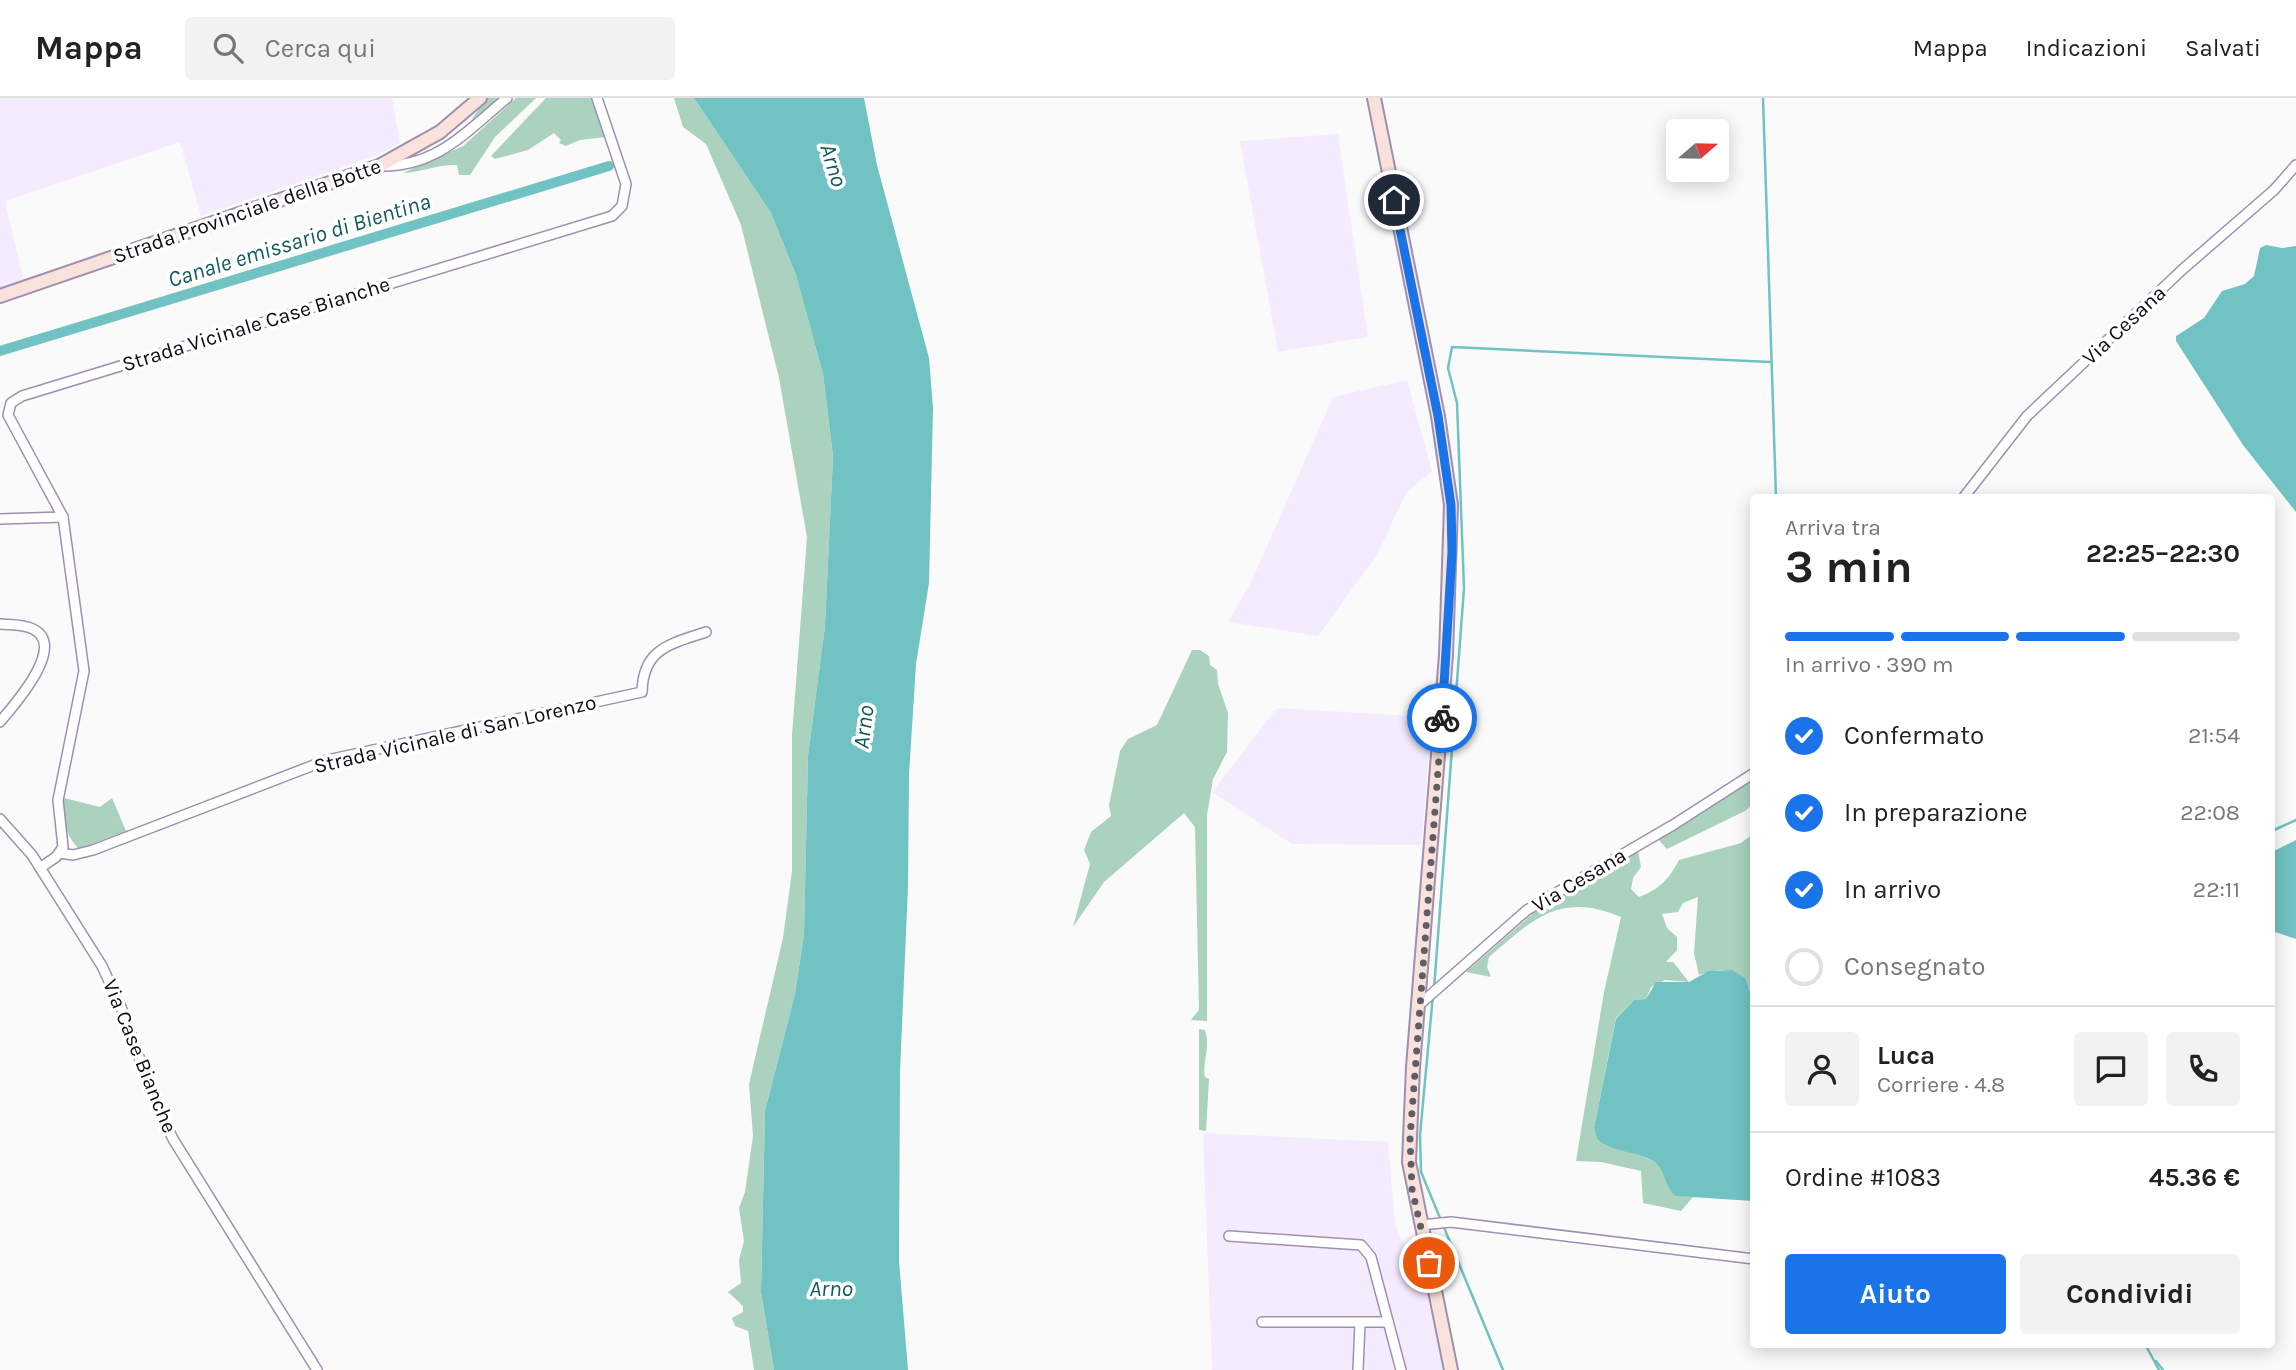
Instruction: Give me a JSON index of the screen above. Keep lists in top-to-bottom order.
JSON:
{
  "streets": {
    "main road": ["Strada Provinciale della Botte"],
    "street": [
      "Strada Vicinale Case Bianche",
      "Via Cesana",
      "Strada Vicinale di San Lorenzo",
      "Via Case Bianche"
    ]
  },
  "water": ["Arno", "Canale emissario di Bientina"],
  "north": "right",
  "page": {
    "header": "Mappa",
    "search": "Cerca qui",
    "nav": ["Mappa", "Indicazioni", "Salvati"],
    "heading": ["3 min", "Arriva tra", "22:25–22:30"],
    "panel": [
      "Luca",
      "Corriere · 4.8",
      "Ordine #1083",
      "45.36 €"
    ],
    "bar": "In arrivo · 390 m",
    "list": [
      ["Confermato", "21:54"],
      ["In preparazione", "22:08"],
      ["In arrivo", "22:11"],
      "Consegnato"
    ],
    "buttons": ["Aiuto", "Condividi"]
  }
}
